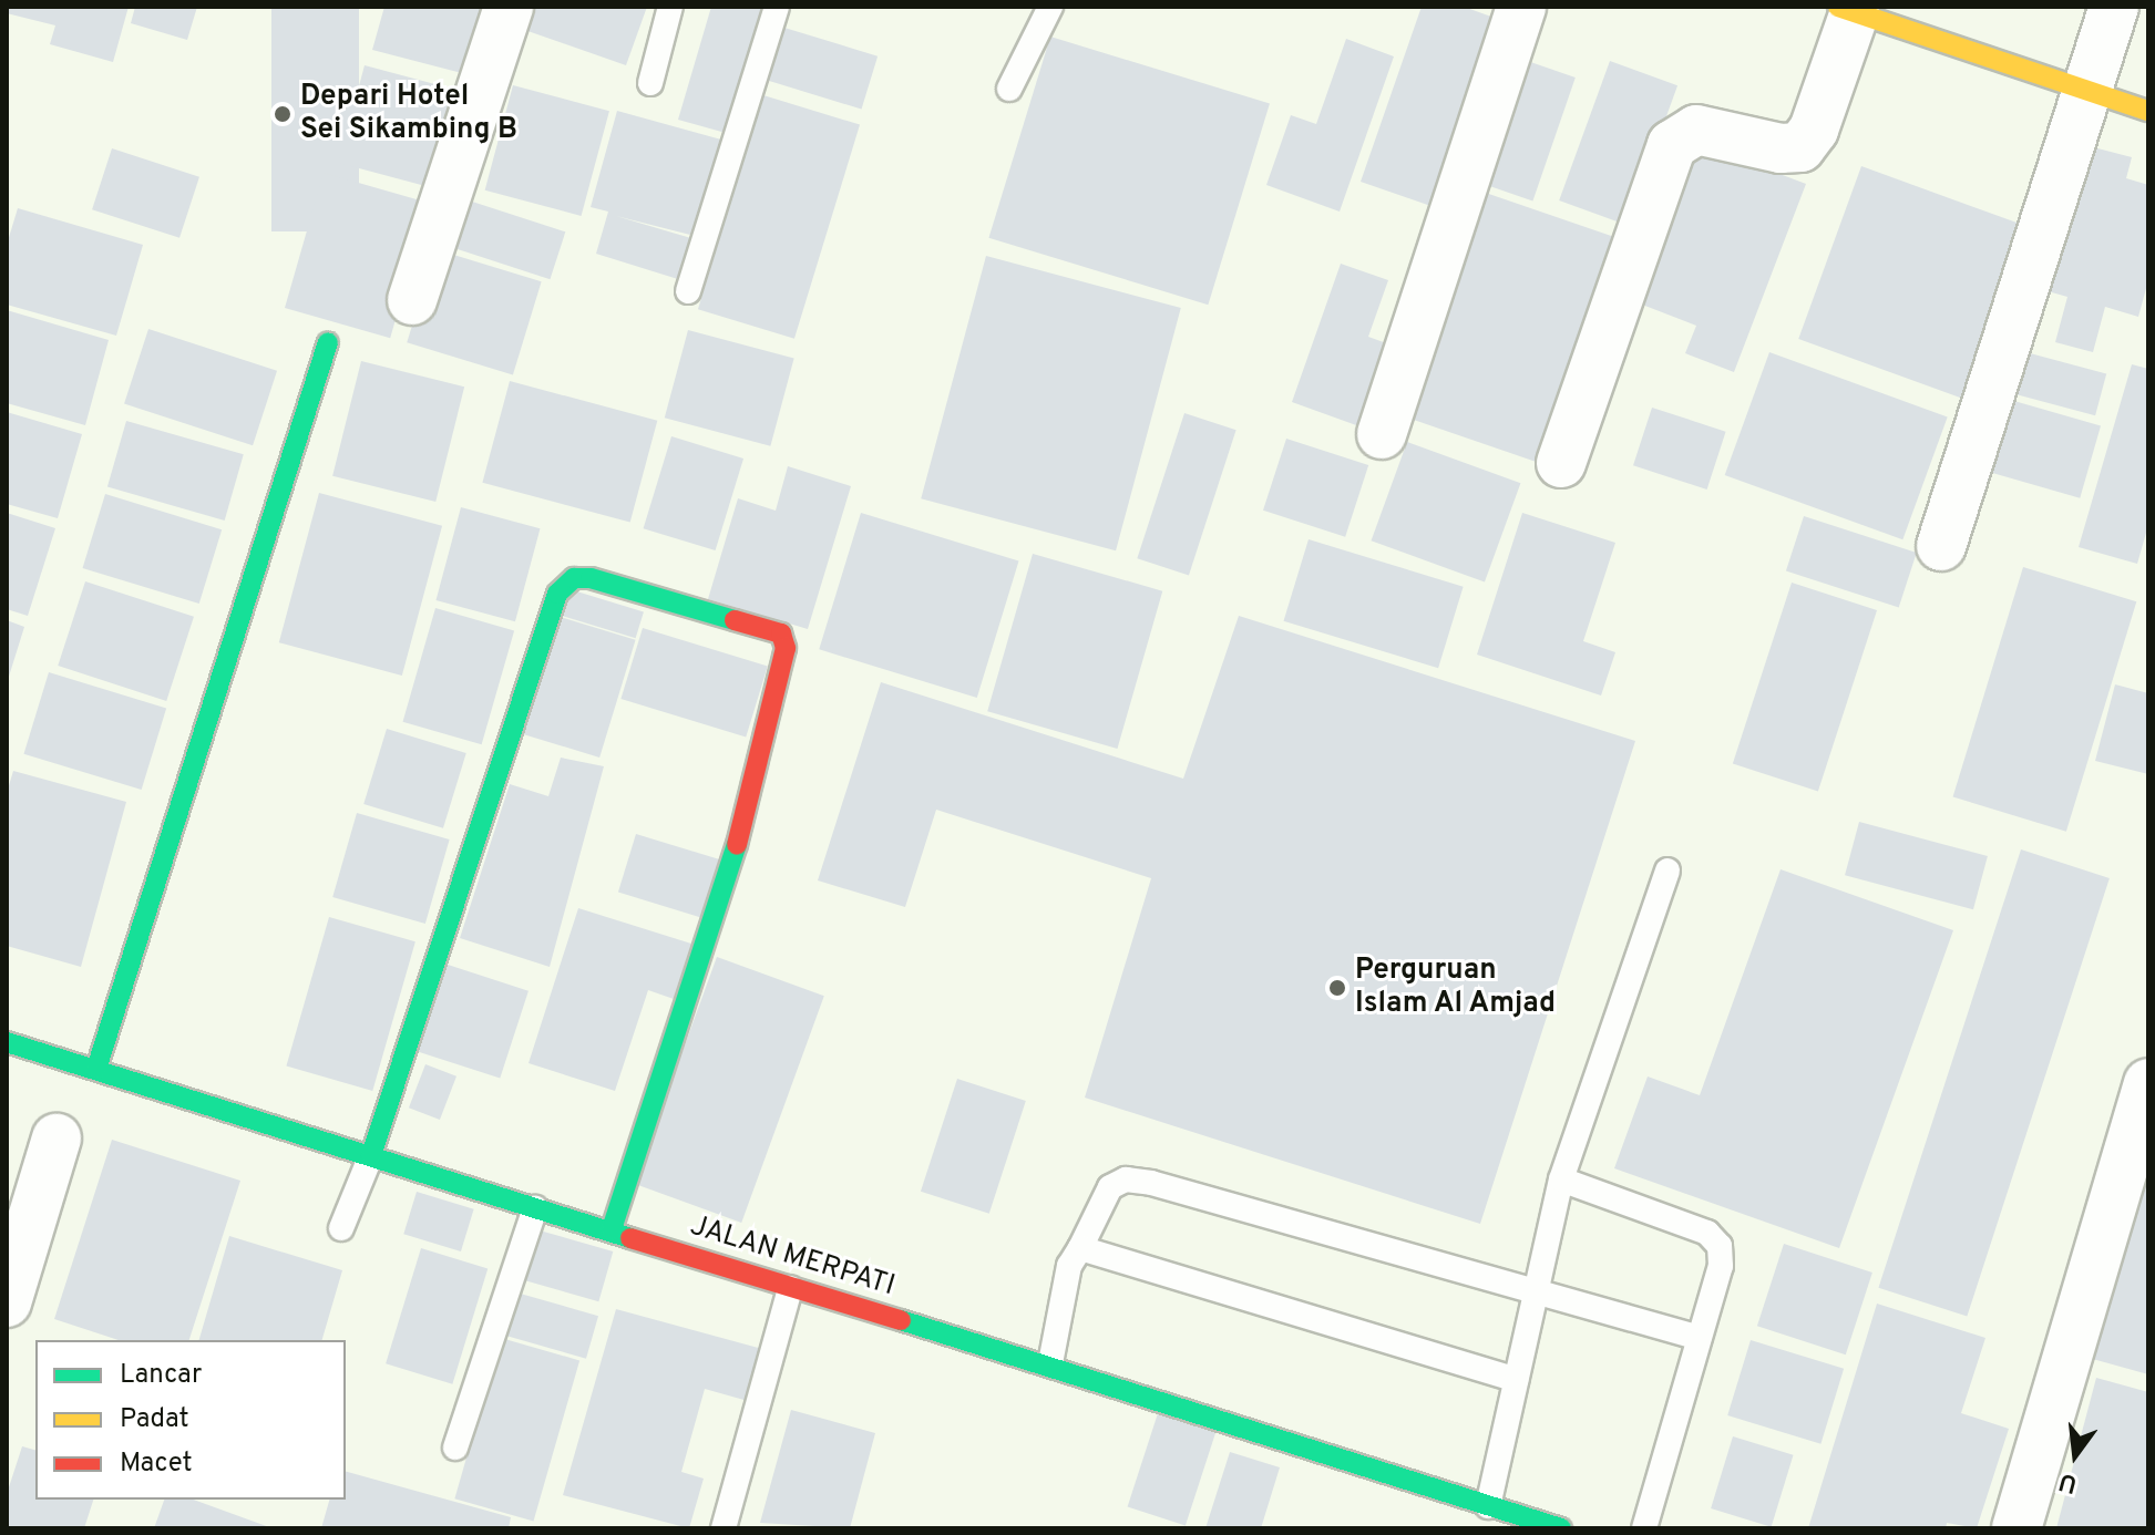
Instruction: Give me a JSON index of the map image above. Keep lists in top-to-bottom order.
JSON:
{
  "streets": {
    "street": ["JALAN MERPATI"]
  },
  "places": ["Depari Hotel Sei Sikambing B", "Perguruan Islam Al Amjad"],
  "legend": ["Lancar", "Padat", "Macet"],
  "north": "bottom"
}
